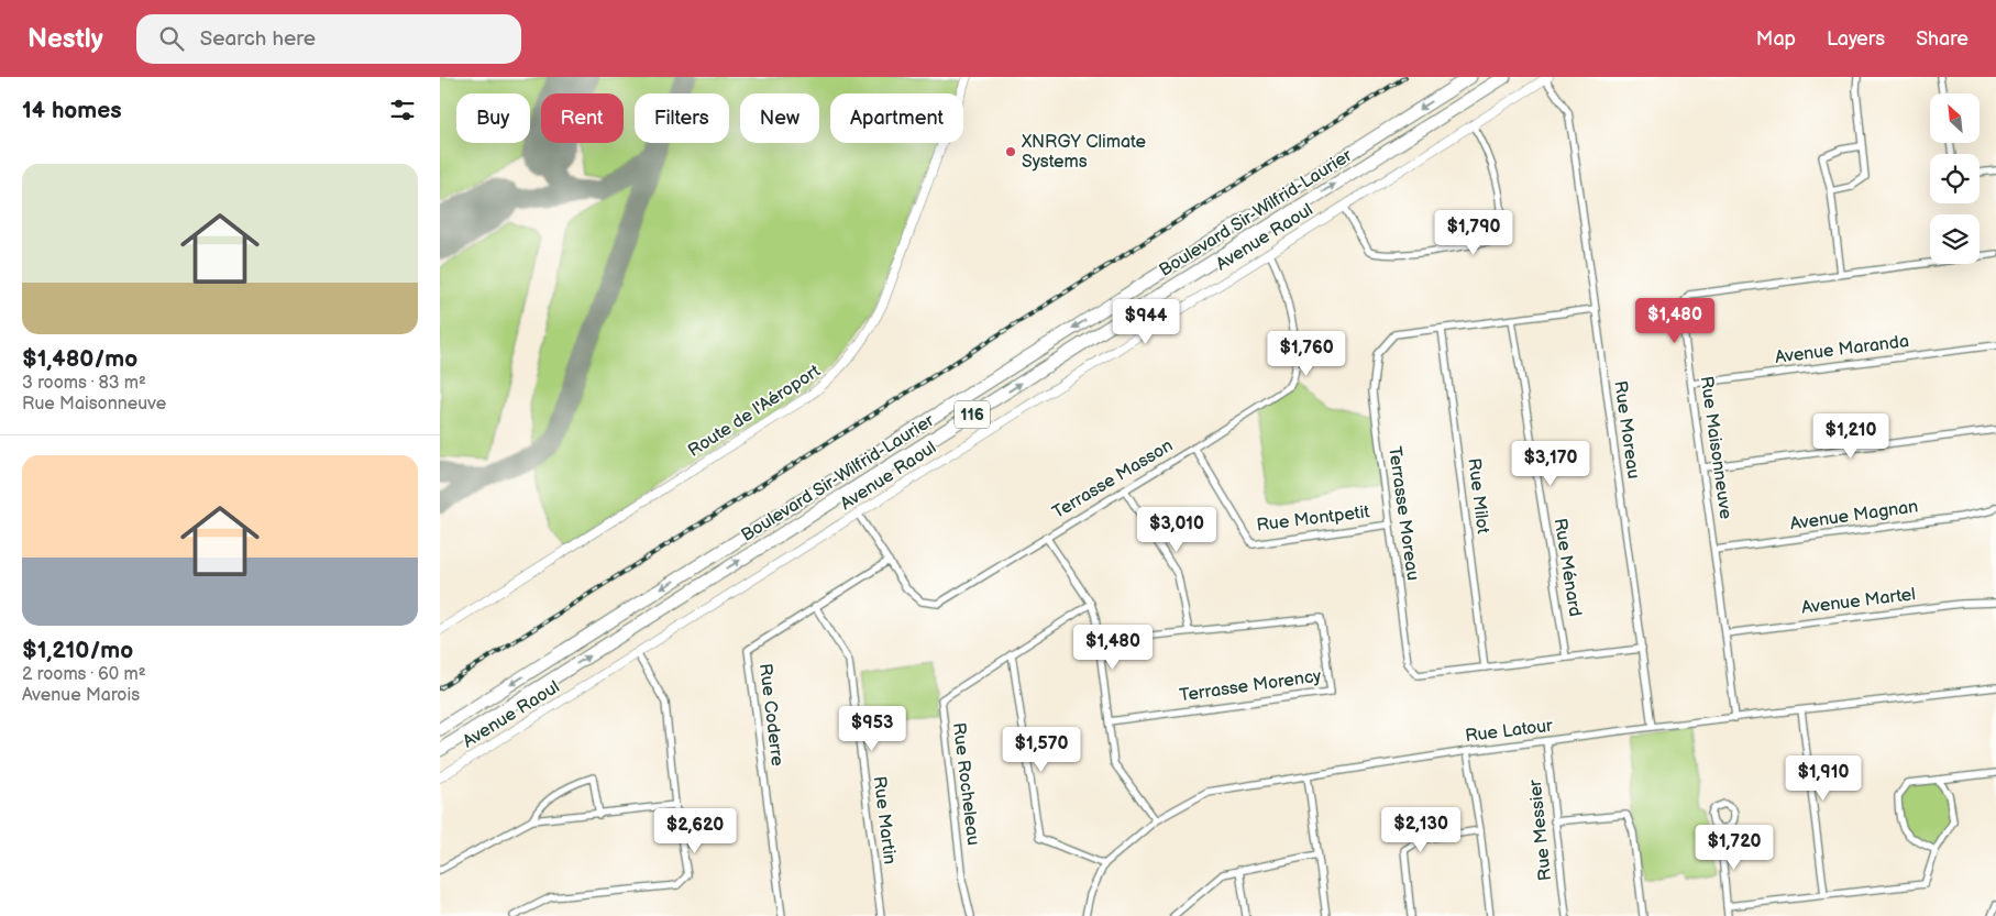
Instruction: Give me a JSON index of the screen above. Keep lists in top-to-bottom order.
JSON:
{
  "streets": {
    "highway": ["Boulevard Sir-Wilfrid-Laurier", "116"],
    "street": [
      "Avenue Raoul",
      "Avenue Maranda",
      "Route de l'Aéroport",
      "Rue Moreau",
      "Rue Maisonneuve",
      "Terrasse Masson",
      "Rue Milot",
      "Terrasse Moreau",
      "Avenue Magnan",
      "Rue Montpetit",
      "Rue Ménard",
      "Avenue Martel",
      "Terrasse Morency",
      "Rue Coderre",
      "Rue Latour",
      "Rue Rocheleau",
      "Rue Martin",
      "Rue Messier"
    ]
  },
  "crossings": [
    ["Avenue Raoul", "Rue Moreau"],
    ["Avenue Raoul", "Terrasse Masson"],
    ["Avenue Maranda", "Rue Maisonneuve"],
    ["Rue Moreau", "Terrasse Moreau"],
    ["Rue Moreau", "Rue Latour"],
    ["Rue Maisonneuve", "Avenue Magnan"],
    ["Rue Maisonneuve", "Avenue Martel"],
    ["Rue Maisonneuve", "Rue Latour"],
    ["Terrasse Masson", "Rue Montpetit"],
    ["Terrasse Masson", "Rue Coderre"],
    ["Rue Milot", "Terrasse Moreau"],
    ["Terrasse Moreau", "Rue Montpetit"],
    ["Terrasse Moreau", "Rue Ménard"],
    ["Rue Coderre", "Rue Martin"],
    ["Rue Latour", "Rue Messier"]
  ],
  "places": ["XNRGY Climate Systems"],
  "north": "top left",
  "page": {
    "header": "Nestly",
    "search": "Search here",
    "nav": ["Map", "Layers", "Share"],
    "heading": "14 homes",
    "chip": [
      "Buy",
      "Rent",
      "Filters",
      "New",
      "Apartment"
    ],
    "list": [
      {
        "name": "$1,480/mo",
        "note": "3 rooms · 83 m² · Rue Maisonneuve"
      },
      {
        "name": "$1,210/mo",
        "note": "2 rooms · 60 m² · Avenue Marois"
      }
    ],
    "price": [
      "$1,790",
      "$1,480",
      "$944",
      "$1,760",
      "$1,210",
      "$3,170",
      "$3,010",
      "$1,480",
      "$953",
      "$1,570",
      "$1,910",
      "$2,130",
      "$2,620",
      "$1,720"
    ]
  }
}
